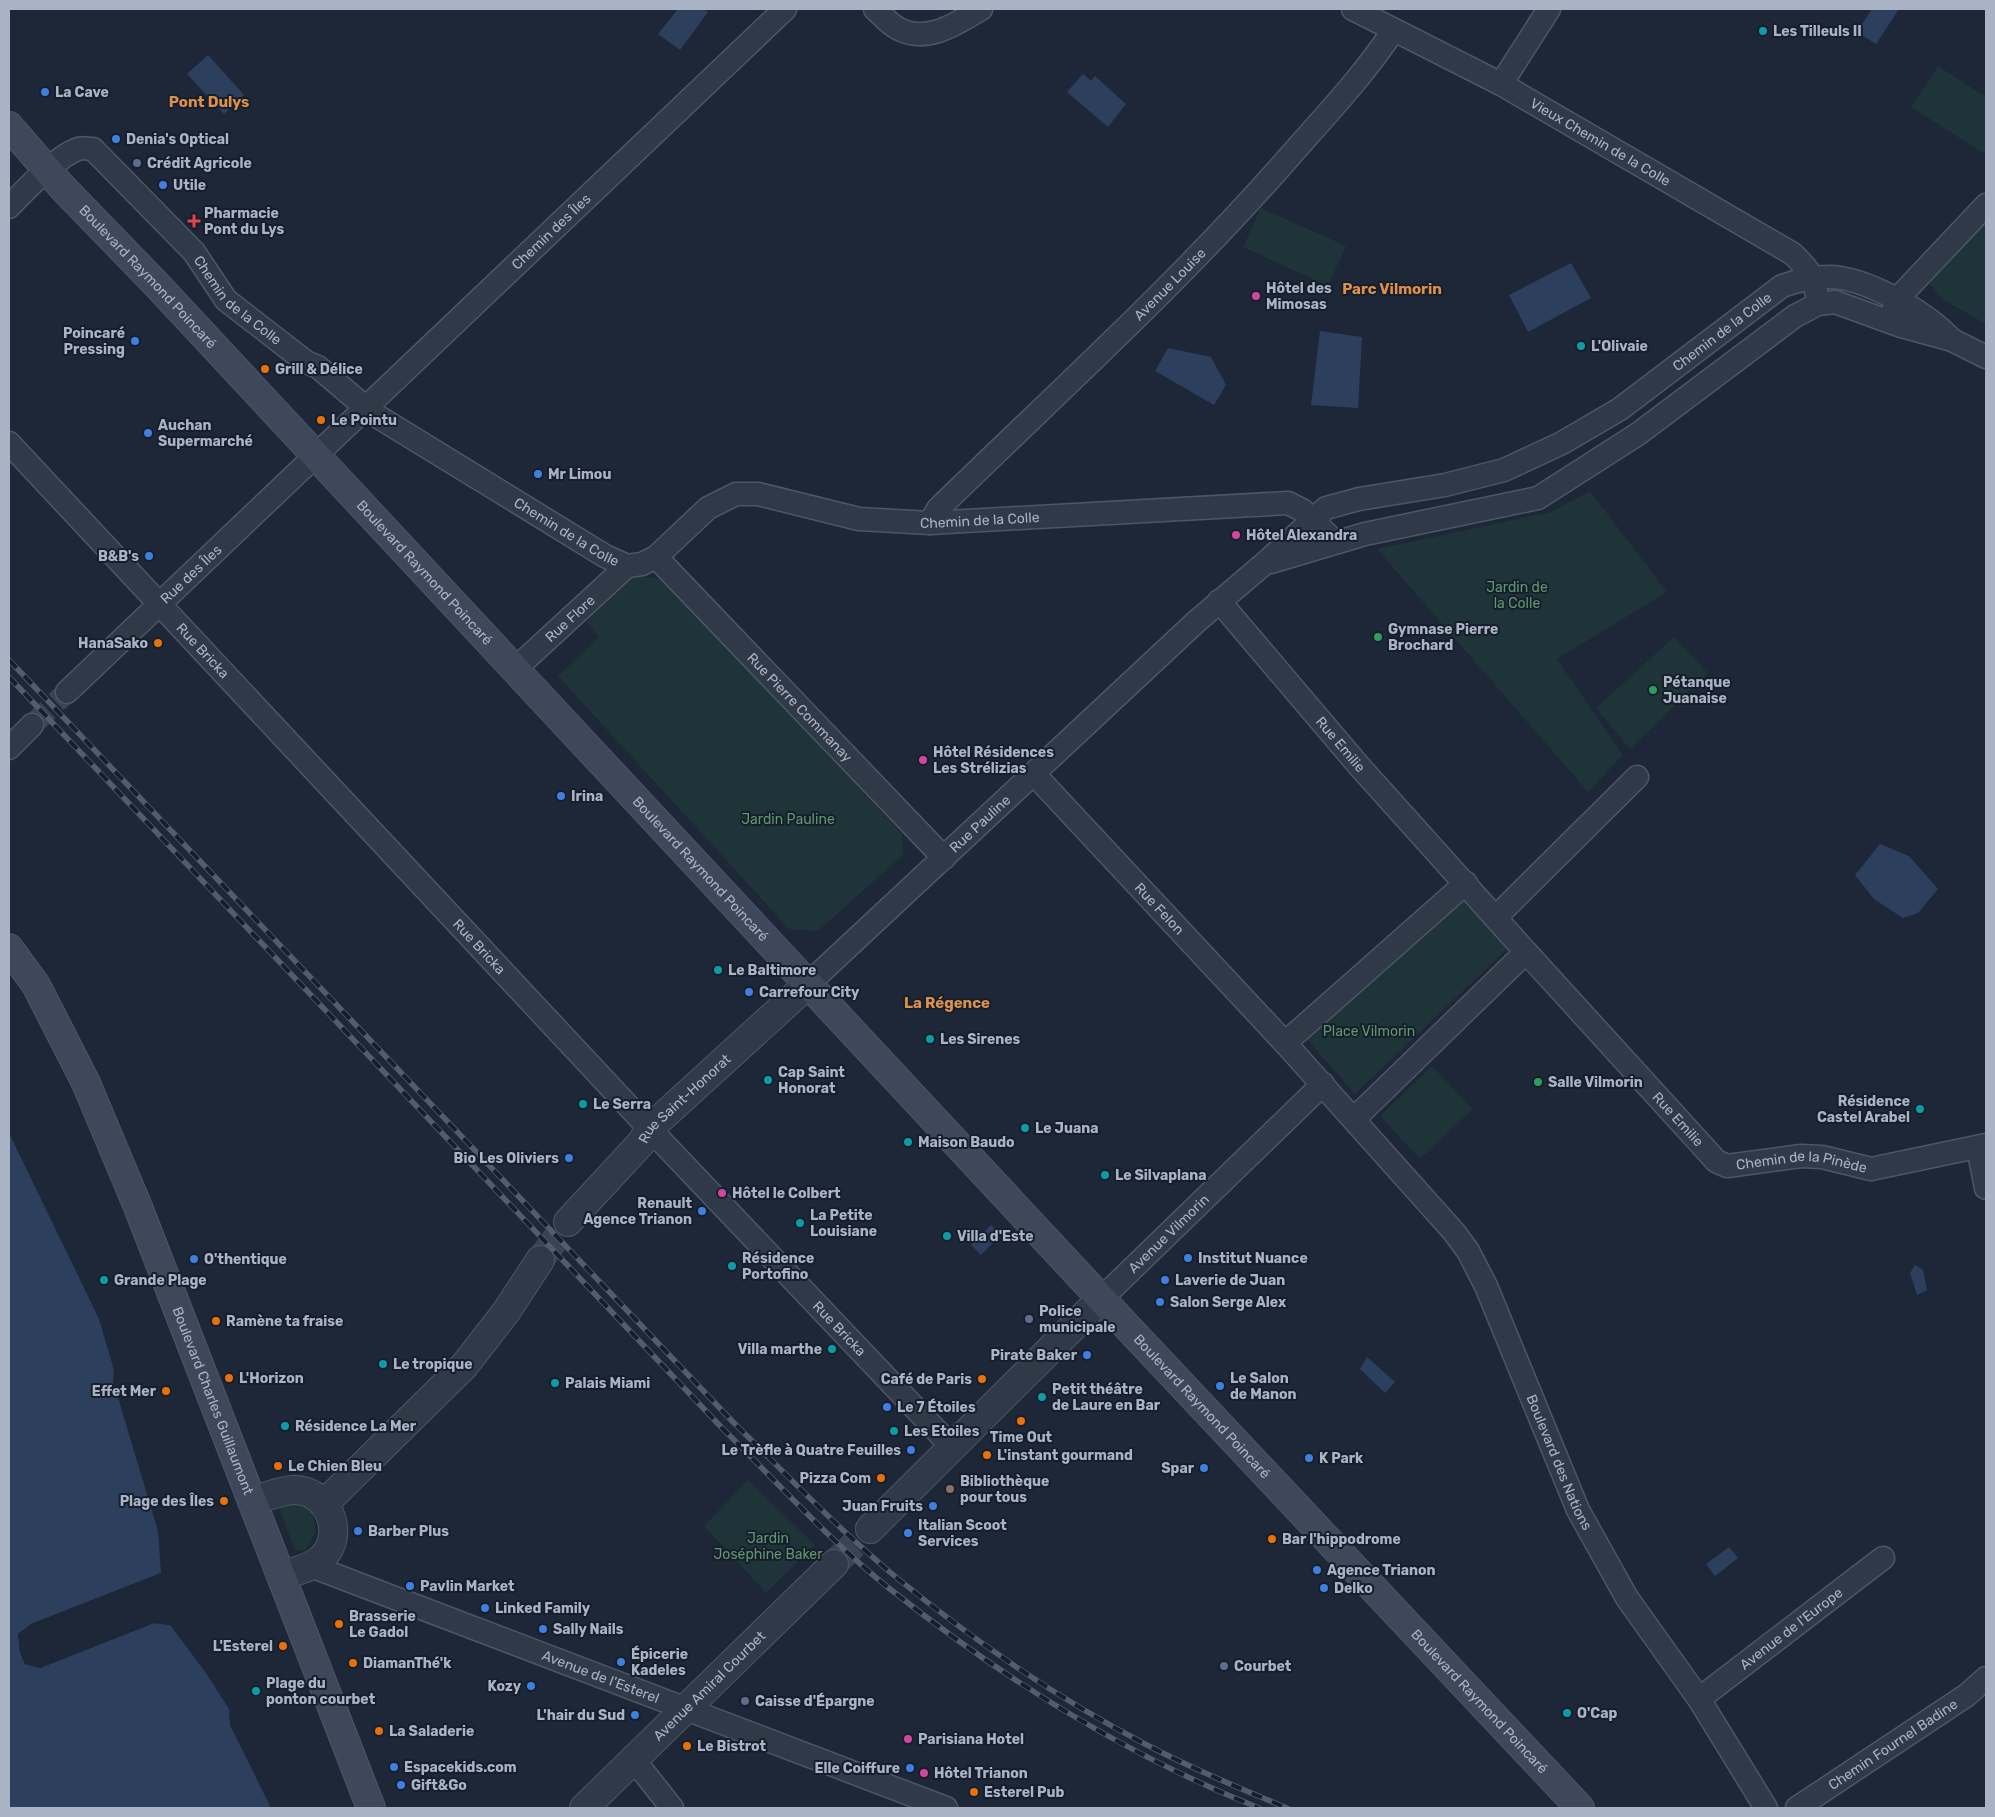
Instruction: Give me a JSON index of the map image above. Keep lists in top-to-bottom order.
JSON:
{
  "streets": {
    "main road": ["Boulevard Raymond Poincaré", "Boulevard Charles Guillaumont"],
    "street": [
      "Vieux Chemin de la Colle",
      "Chemin des Îles",
      "Avenue Louise",
      "Chemin de la Colle",
      "Rue des Îles",
      "Rue Flore",
      "Rue Bricka",
      "Rue Pierre Commanay",
      "Rue Emilie",
      "Rue Pauline",
      "Rue Felon",
      "Rue Saint-Honorat",
      "Chemin de la Pinède",
      "Avenue Vilmorin",
      "Boulevard des Nations",
      "Avenue de l'Europe",
      "Avenue de l'Esterel",
      "Avenue Amiral Courbet",
      "Chemin Fournel Badine"
    ]
  },
  "crossings": [
    ["Vieux Chemin de la Colle", "Avenue Louise"],
    ["Vieux Chemin de la Colle", "Chemin de la Colle"],
    ["Chemin des Îles", "Boulevard Raymond Poincaré"],
    ["Chemin des Îles", "Chemin de la Colle"],
    ["Chemin des Îles", "Rue des Îles"],
    ["Boulevard Raymond Poincaré", "Chemin de la Colle"],
    ["Boulevard Raymond Poincaré", "Rue des Îles"],
    ["Boulevard Raymond Poincaré", "Rue Flore"],
    ["Boulevard Raymond Poincaré", "Rue Pauline"],
    ["Boulevard Raymond Poincaré", "Rue Saint-Honorat"],
    ["Boulevard Raymond Poincaré", "Avenue Vilmorin"],
    ["Avenue Louise", "Chemin de la Colle"],
    ["Chemin de la Colle", "Rue Flore"],
    ["Chemin de la Colle", "Rue Pierre Commanay"],
    ["Chemin de la Colle", "Rue Pauline"],
    ["Rue des Îles", "Rue Bricka"],
    ["Rue Bricka", "Rue Saint-Honorat"],
    ["Rue Pierre Commanay", "Rue Pauline"],
    ["Rue Emilie", "Rue Pauline"],
    ["Rue Emilie", "Chemin de la Pinède"],
    ["Rue Pauline", "Rue Felon"],
    ["Rue Pauline", "Rue Saint-Honorat"],
    ["Boulevard des Nations", "Avenue de l'Europe"],
    ["Avenue de l'Esterel", "Avenue Amiral Courbet"]
  ],
  "districts": ["Pont Dulys", "Parc Vilmorin", "La Régence"],
  "parks": [
    "Jardin de la Colle",
    "Jardin Pauline",
    "Place Vilmorin",
    "Jardin Joséphine Baker"
  ],
  "places": {
    "other": [
      "Les Tilleuls II",
      "La Cave",
      "Denia's Optical",
      "Crédit Agricole",
      "Utile",
      "Hôtel des Mimosas",
      "Poincaré Pressing",
      "L'Olivaie",
      "Grill & Délice",
      "Le Pointu",
      "Auchan Supermarché",
      "Mr Limou",
      "Hôtel Alexandra",
      "B&B's",
      "Gymnase Pierre Brochard",
      "HanaSako",
      "Pétanque Juanaise",
      "Hôtel Résidences Les Strélizias",
      "Irina",
      "Le Baltimore",
      "Carrefour City",
      "Les Sirenes",
      "Cap Saint Honorat",
      "Salle Vilmorin",
      "Le Serra",
      "Résidence Castel Arabel",
      "Le Juana",
      "Maison Baudo",
      "Bio Les Oliviers",
      "Le Silvaplana",
      "Hôtel le Colbert",
      "Renault Agence Trianon",
      "La Petite Louisiane",
      "Villa d'Este",
      "Institut Nuance",
      "O'thentique",
      "Résidence Portofino",
      "Grande Plage",
      "Laverie de Juan",
      "Salon Serge Alex",
      "Police municipale",
      "Ramène ta fraise",
      "Villa marthe",
      "Pirate Baker",
      "Le tropique",
      "L'Horizon",
      "Café de Paris",
      "Palais Miami",
      "Le Salon de Manon",
      "Effet Mer",
      "Petit théâtre de Laure en Bar",
      "Le 7 Étoiles",
      "Time Out",
      "Résidence La Mer",
      "Les Etoiles",
      "Le Trèfle à Quatre Feuilles",
      "L'instant gourmand",
      "K Park",
      "Le Chien Bleu",
      "Spar",
      "Pizza Com",
      "Bibliothèque pour tous",
      "Plage des Îles",
      "Juan Fruits",
      "Barber Plus",
      "Italian Scoot Services",
      "Bar l'hippodrome",
      "Agence Trianon",
      "Pavlin Market",
      "Delko",
      "Linked Family",
      "Brasserie Le Gadol",
      "Sally Nails",
      "L'Esterel",
      "Épicerie Kadeles",
      "DiamanThé'k",
      "Courbet",
      "Kozy",
      "Plage du ponton courbet",
      "Caisse d'Épargne",
      "O'Cap",
      "L'hair du Sud",
      "La Saladerie",
      "Parisiana Hotel",
      "Le Bistrot",
      "Espacekids.com",
      "Elle Coiffure",
      "Hôtel Trianon",
      "Gift&Go",
      "Esterel Pub"
    ],
    "health": ["Pharmacie Pont du Lys"]
  }
}
